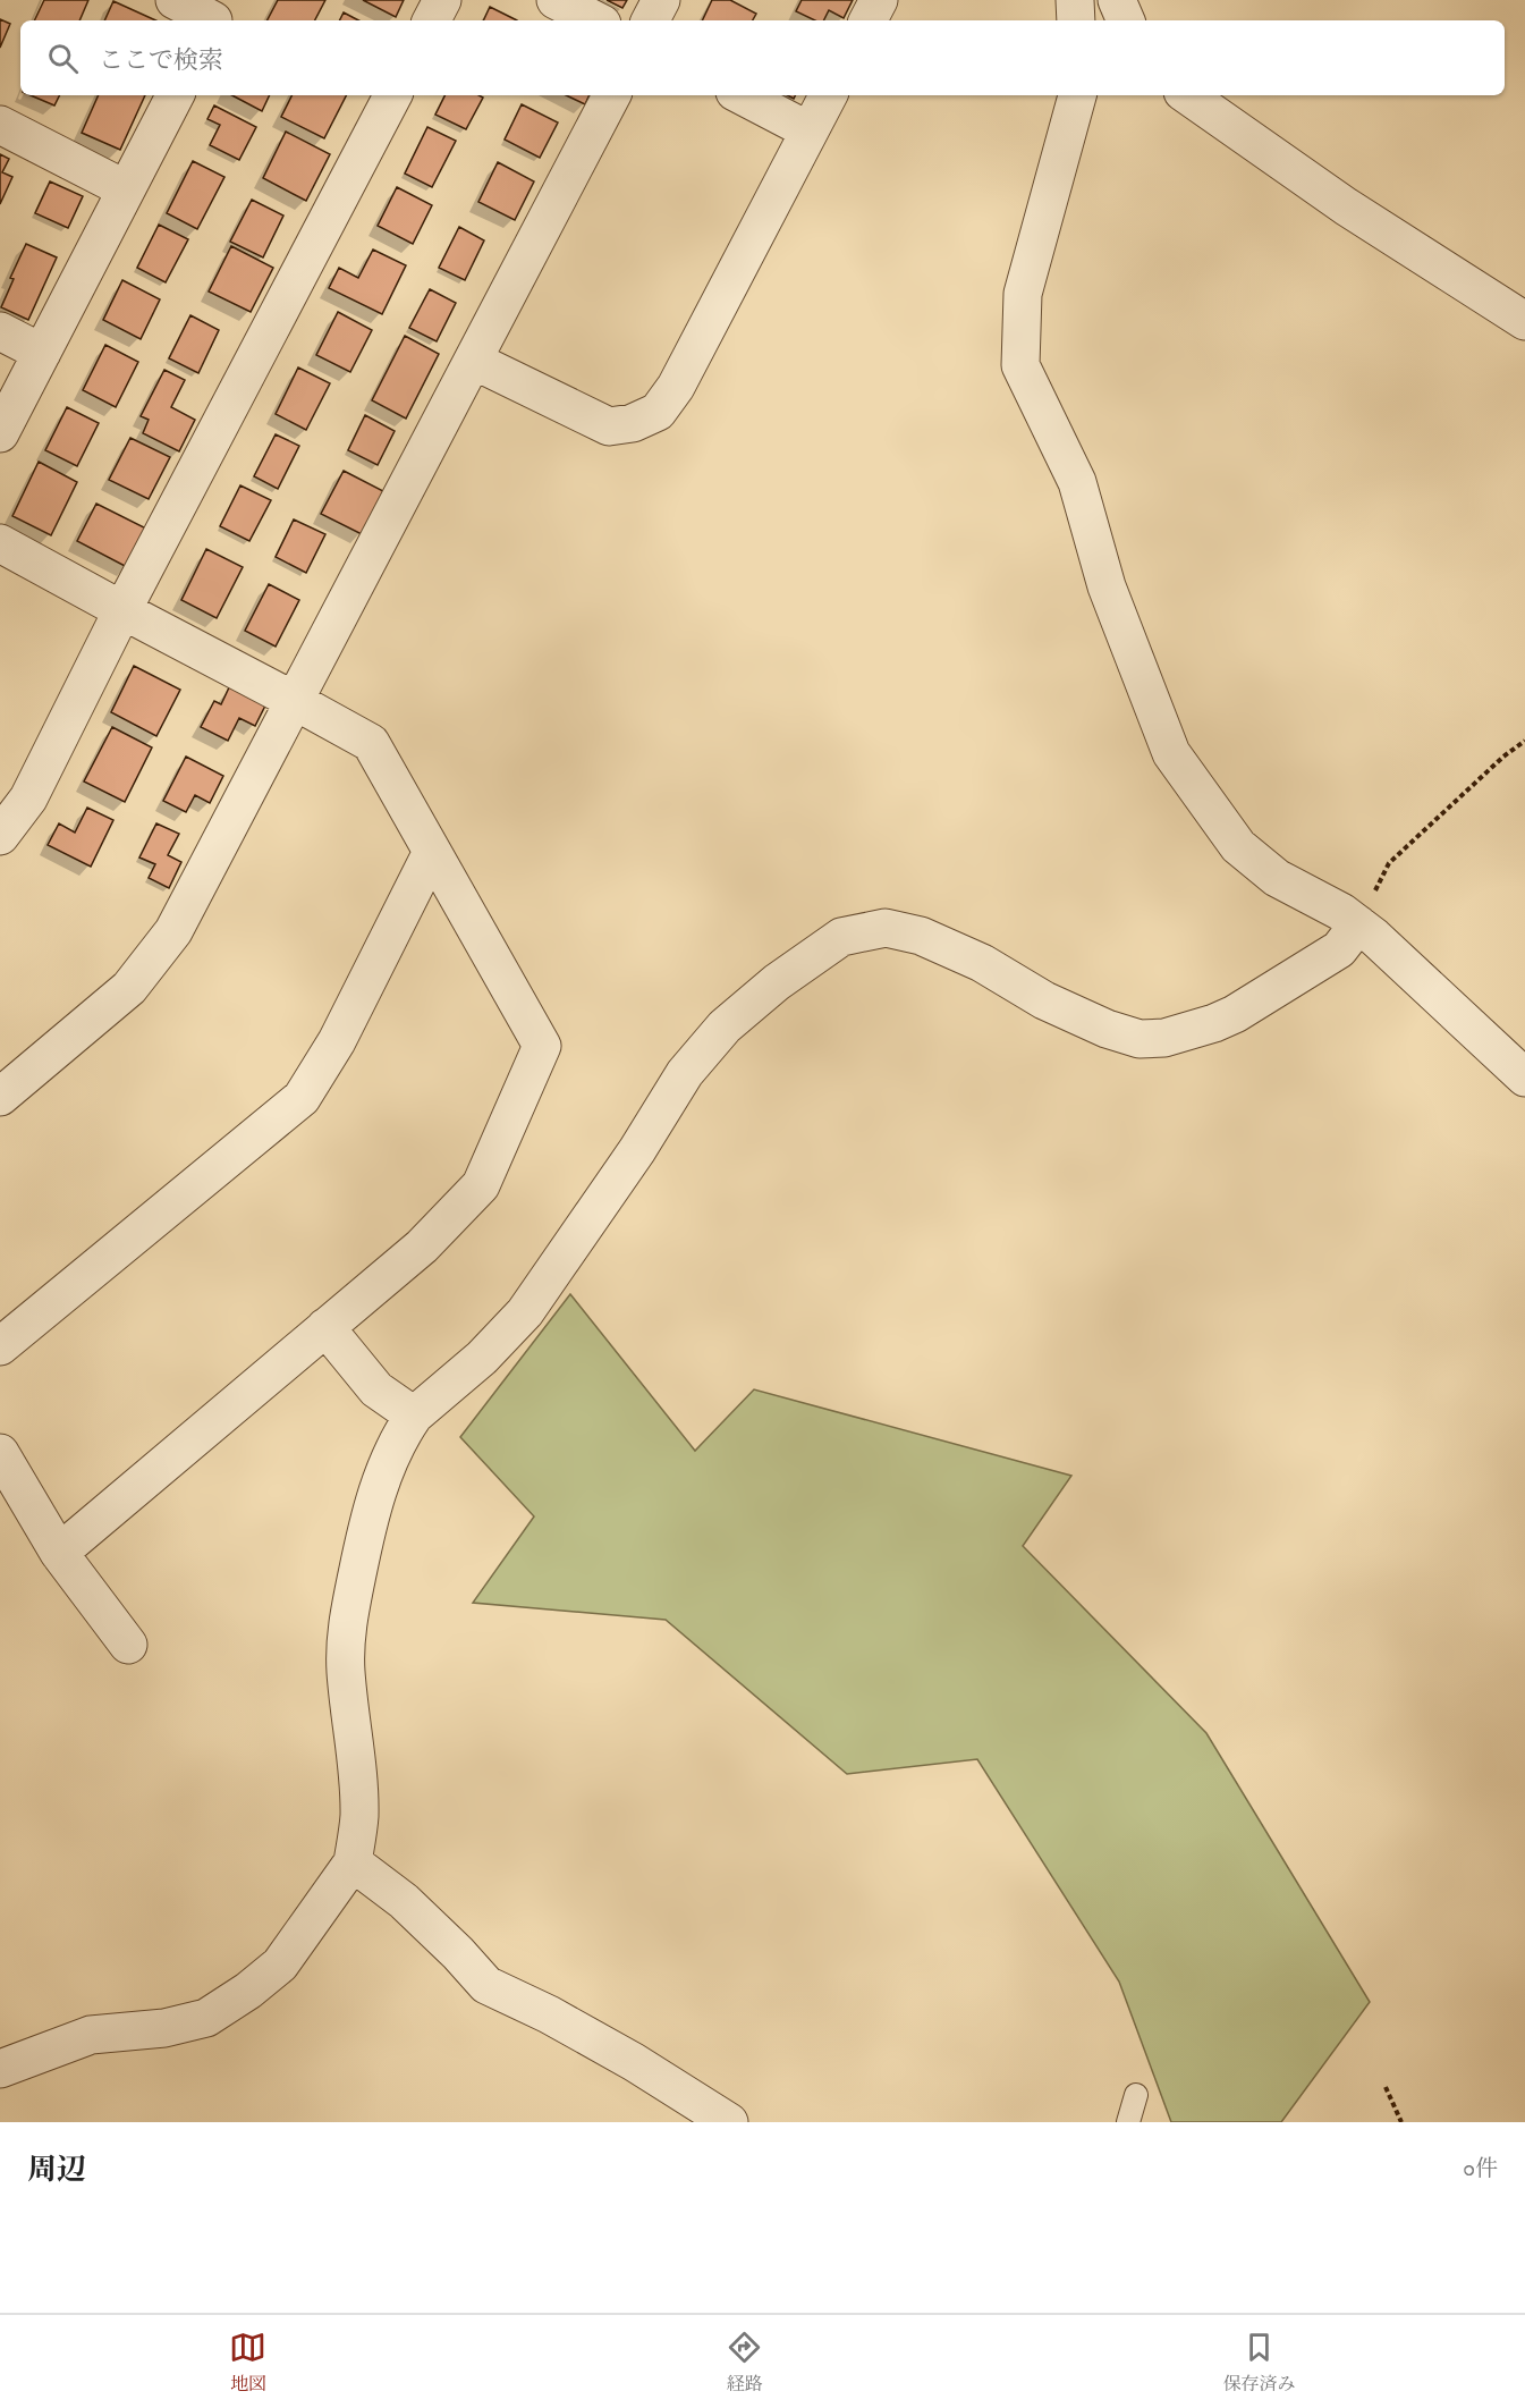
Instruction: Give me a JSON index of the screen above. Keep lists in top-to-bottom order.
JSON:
{
  "page": {
    "search": "ここで検索",
    "heading": ["周辺", "0件"],
    "nav": ["地図", "経路", "保存済み"]
  }
}
